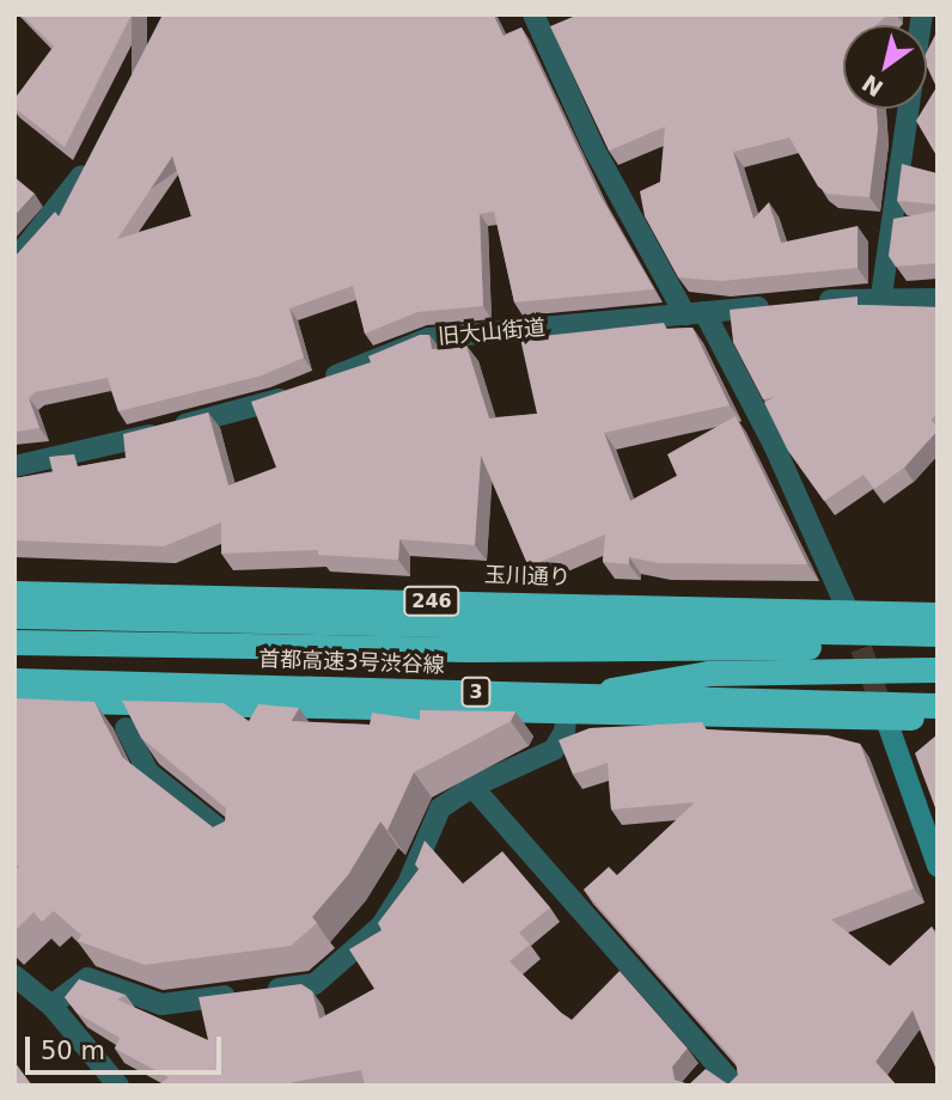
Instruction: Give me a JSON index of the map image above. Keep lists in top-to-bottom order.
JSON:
{
  "streets": {
    "highway": [
      "玉川通り",
      "246",
      "首都高速3号渋谷線",
      "3"
    ],
    "street": ["旧大山街道"]
  },
  "scale_bar": "50 m",
  "north": "bottom left"
}
